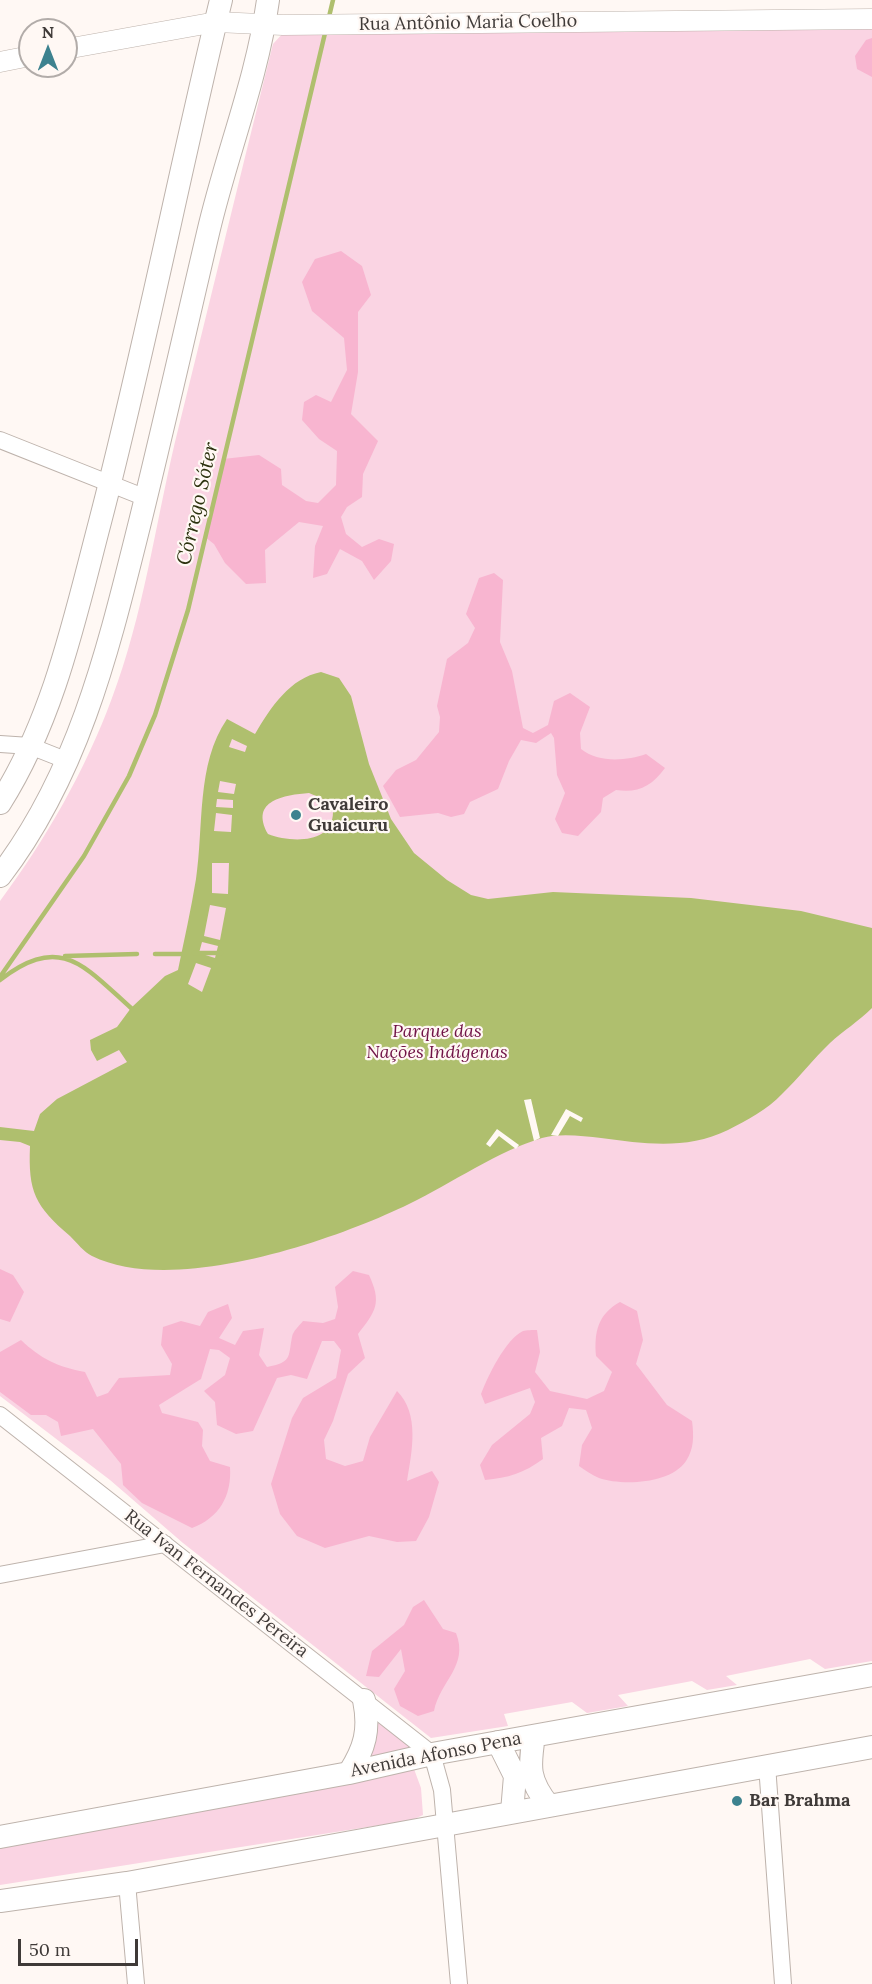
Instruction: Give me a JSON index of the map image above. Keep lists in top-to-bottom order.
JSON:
{
  "streets": {
    "main road": ["Avenida Afonso Pena"],
    "street": ["Rua Antônio Maria Coelho", "Rua Ivan Fernandes Pereira"]
  },
  "crossings": [
    ["Rua Ivan Fernandes Pereira", "Avenida Afonso Pena"]
  ],
  "water": ["Córrego Sóter"],
  "parks": ["Parque das Nações Indígenas"],
  "places": ["Cavaleiro Guaicuru", "Bar Brahma"],
  "scale_bar": "50 m",
  "north": "top"
}
